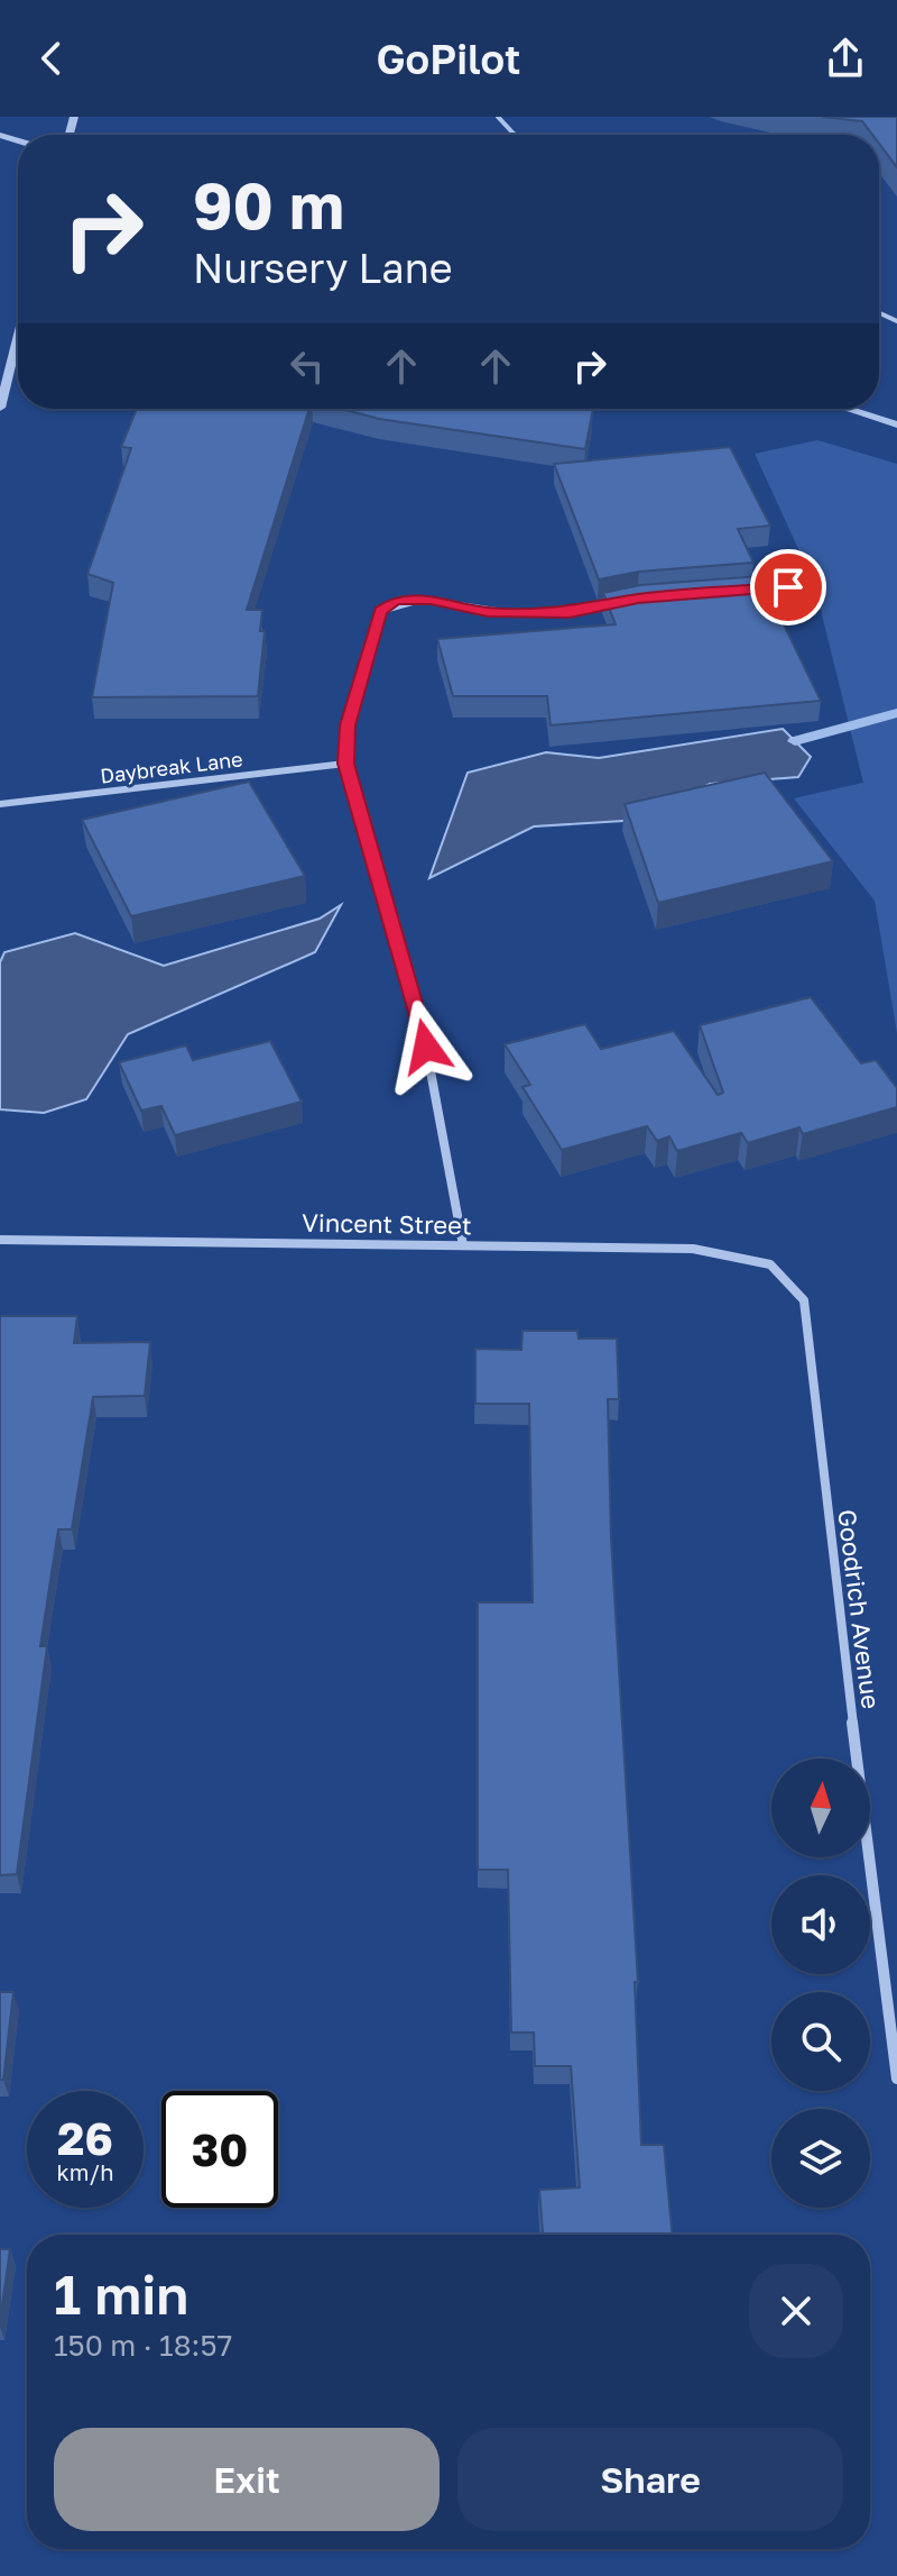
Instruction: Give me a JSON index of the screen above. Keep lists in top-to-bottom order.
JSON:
{
  "streets": {
    "street": ["Daybreak Lane", "Vincent Street", "Goodrich Avenue"]
  },
  "crossings": [
    ["Vincent Street", "Goodrich Avenue"]
  ],
  "north": "top",
  "page": {
    "header": "GoPilot",
    "turn": ["90 m", "Nursery Lane"],
    "speed": "26 km/h",
    "limit": "30",
    "heading": ["1 min", "150 m · 18:57"],
    "buttons": ["Exit", "Share"]
  }
}
